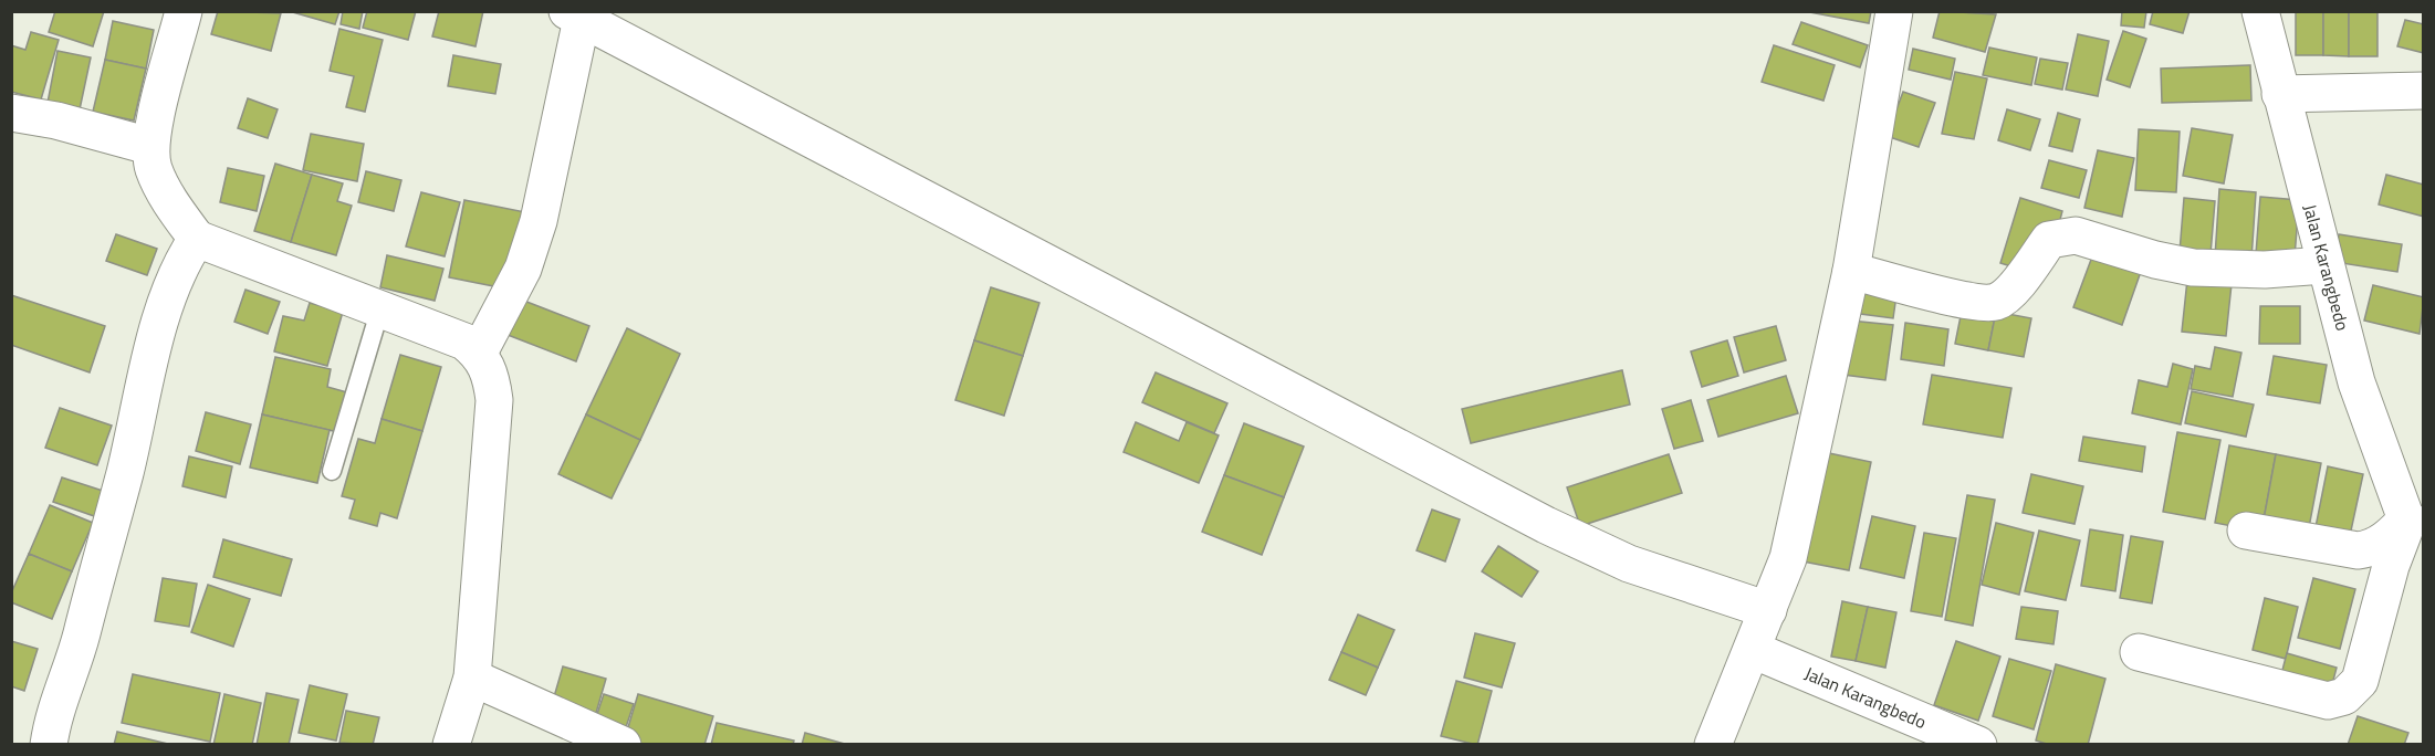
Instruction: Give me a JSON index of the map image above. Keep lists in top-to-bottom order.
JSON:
{
  "streets": {
    "street": ["Jalan Karangbedo"]
  }
}
